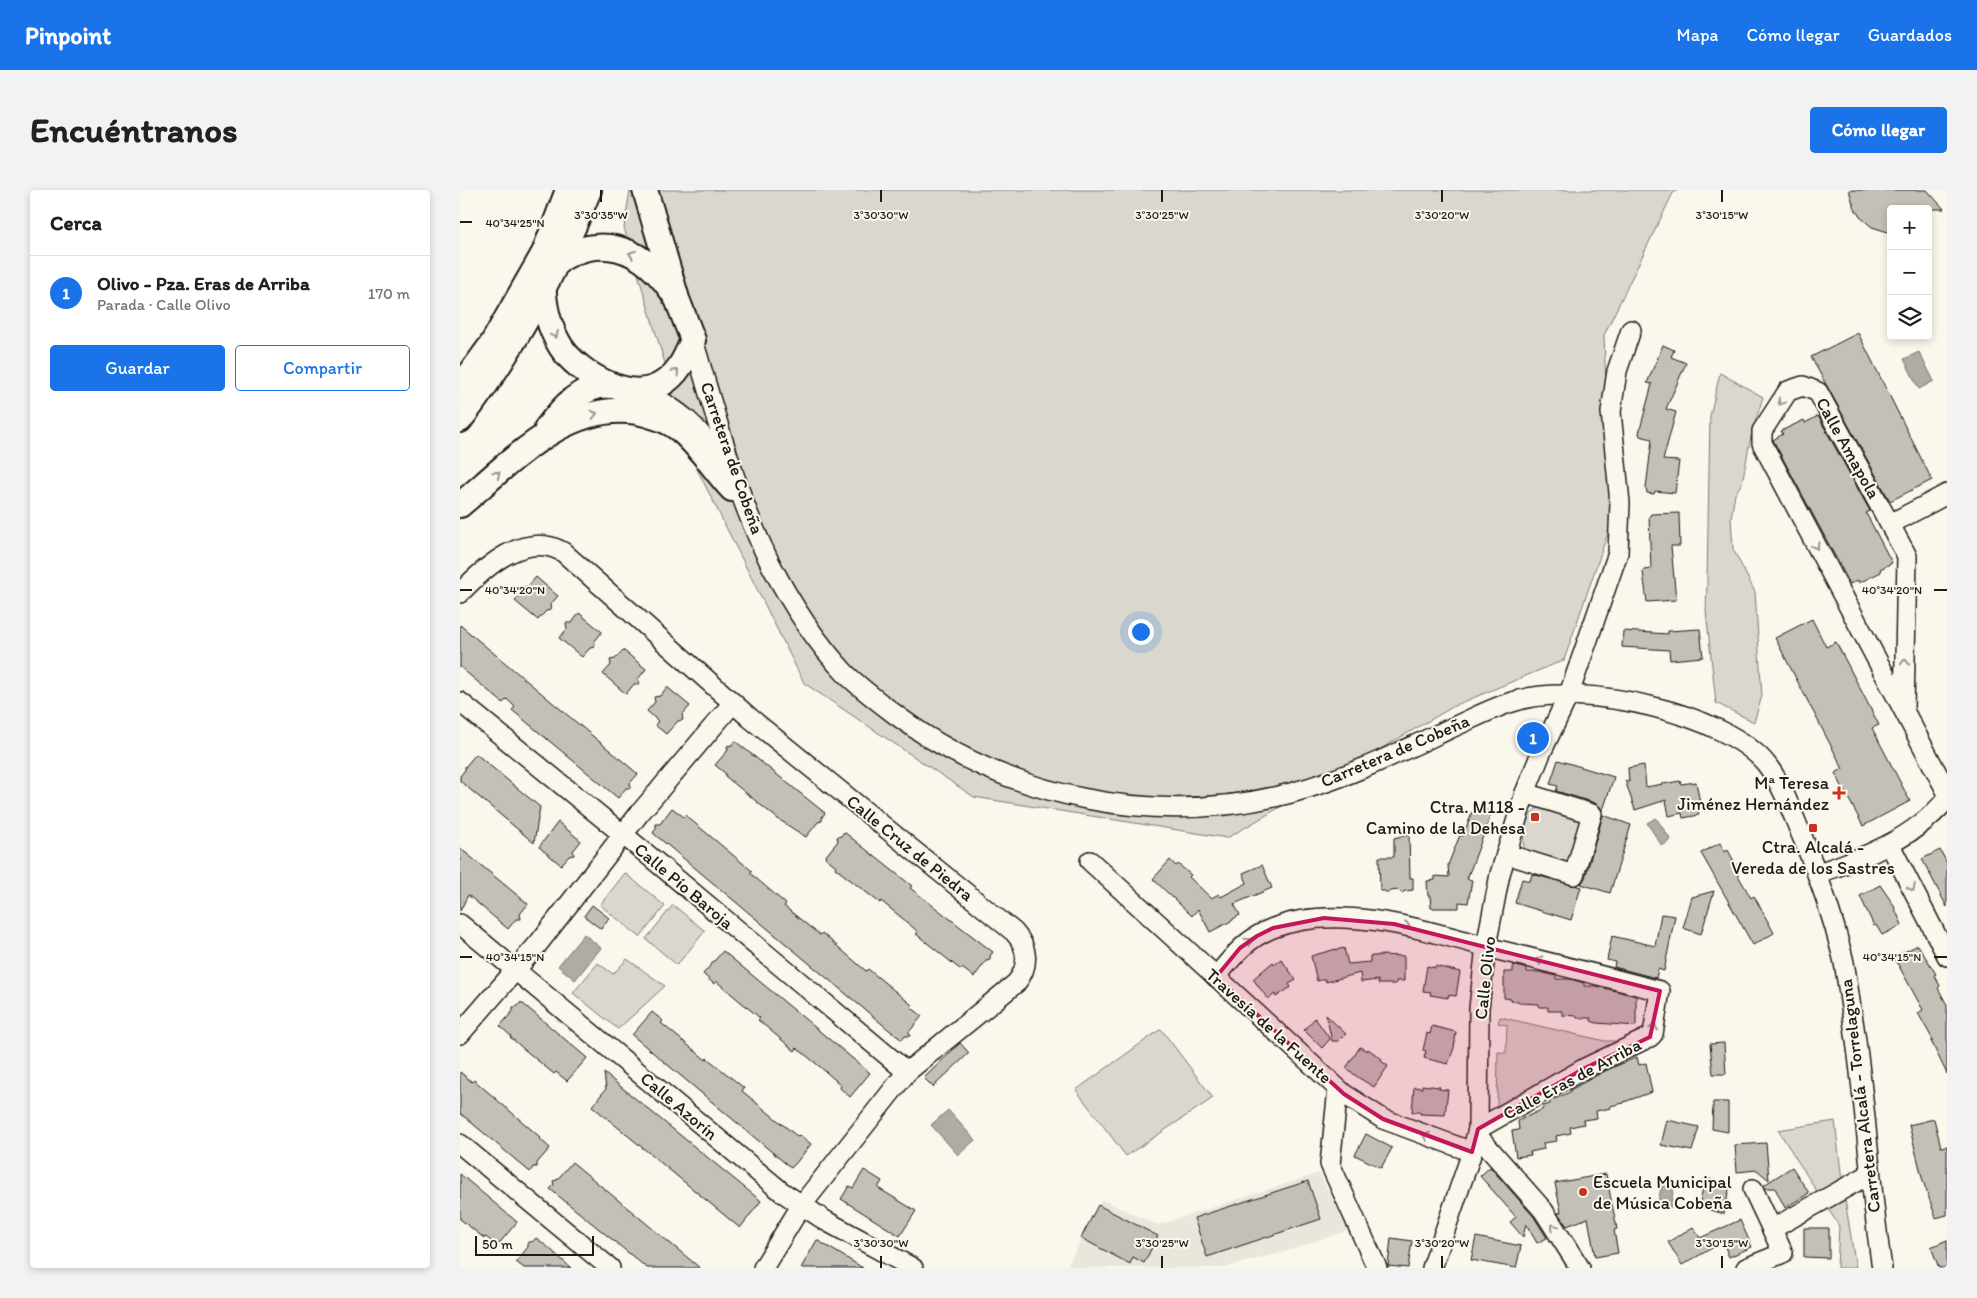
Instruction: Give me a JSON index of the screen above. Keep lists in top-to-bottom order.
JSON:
{
  "streets": {
    "street": [
      "Calle Amapola",
      "Carretera de Cobeña",
      "Calle Cruz de Piedra",
      "Calle Pío Baroja",
      "Calle Olivo",
      "Travesía de la Fuente",
      "Calle Eras de Arriba",
      "Carretera Alcalá - Torrelaguna",
      "Calle Azorín"
    ]
  },
  "crossings": [
    ["Carretera de Cobeña", "Calle Olivo"],
    ["Carretera de Cobeña", "Carretera Alcalá - Torrelaguna"],
    ["Calle Cruz de Piedra", "Calle Pío Baroja"],
    ["Calle Cruz de Piedra", "Calle Azorín"],
    ["Calle Olivo", "Travesía de la Fuente"],
    ["Calle Olivo", "Calle Eras de Arriba"],
    ["Calle Olivo", "Carretera Alcalá - Torrelaguna"],
    ["Travesía de la Fuente", "Calle Eras de Arriba"]
  ],
  "places": {
    "health": ["Mª Teresa Jiménez Hernández"],
    "transit": ["Ctra. M118 - Camino de la Dehesa", "Ctra. Alcalá - Vereda de los Sastres"],
    "other": ["Escuela Municipal de Música Cobeña"]
  },
  "scale_bar": "50 m",
  "page": {
    "header": "Pinpoint",
    "nav": ["Mapa", "Cómo llegar", "Guardados"],
    "buttons": [
      "Cómo llegar",
      ["Guardar", "Compartir"]
    ],
    "title": "Encuéntranos",
    "heading": "Cerca",
    "map_buttons": ["+", "−"],
    "list": [
      {
        "mark": "1",
        "name": "Olivo - Pza. Eras de Arriba",
        "note": "Parada · Calle Olivo",
        "value": "170 m"
      }
    ],
    "pins": "1",
    "scale": "50 m"
  },
  "coordinates": [
    "3°30'35\"W",
    "3°30'30\"W",
    "3°30'25\"W",
    "3°30'20\"W",
    "3°30'15\"W",
    "40°34'25\"N",
    "40°34'20\"N",
    "40°34'15\"N"
  ]
}
